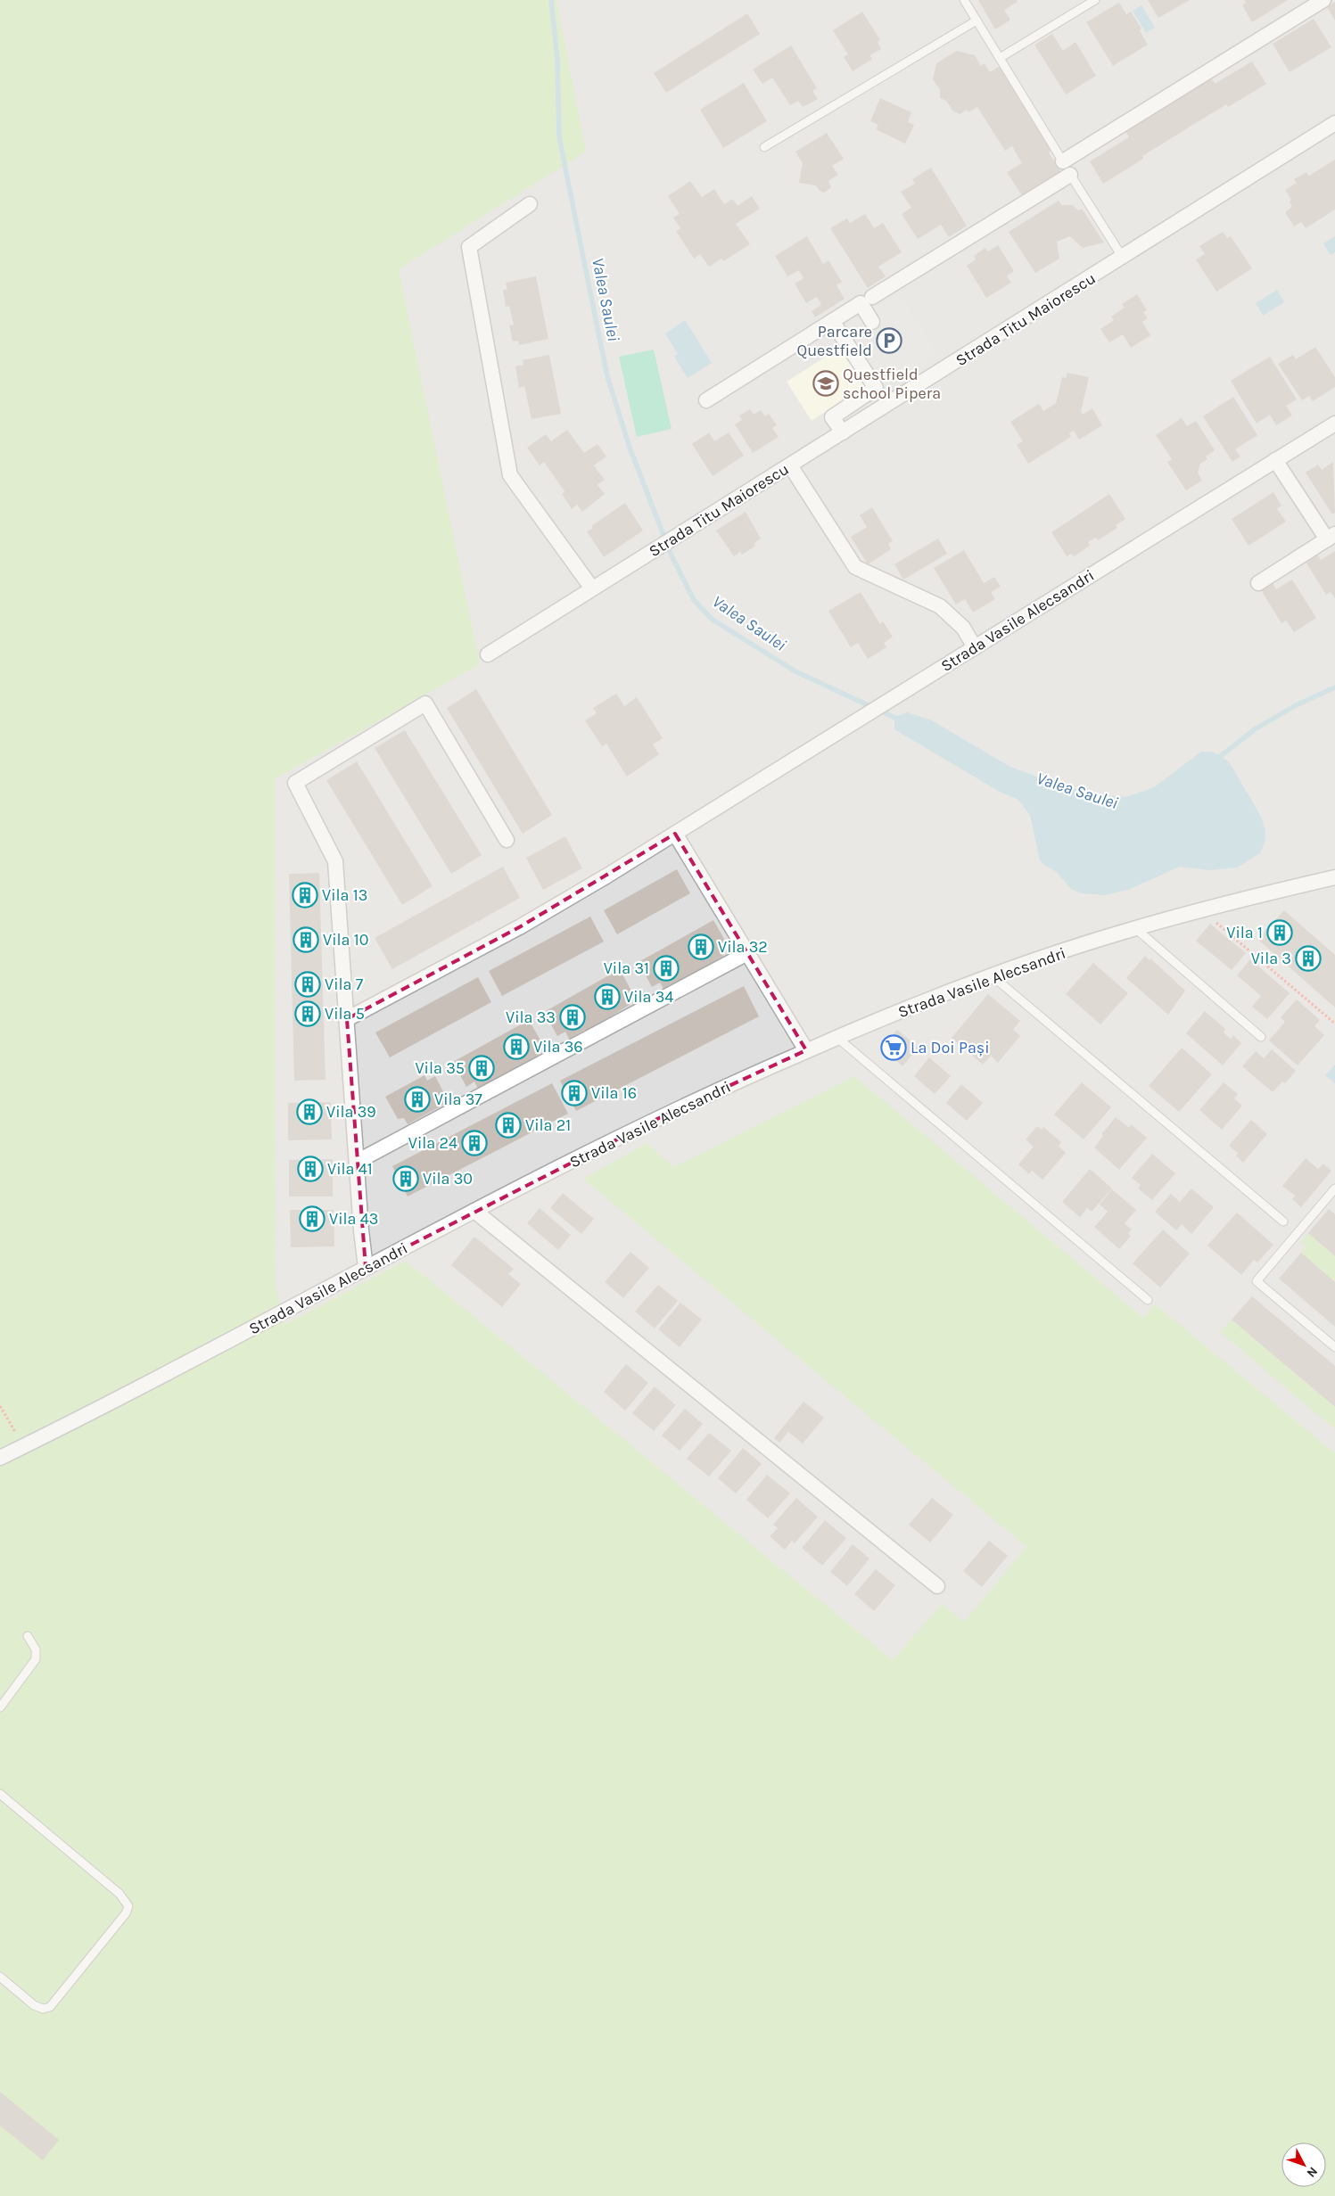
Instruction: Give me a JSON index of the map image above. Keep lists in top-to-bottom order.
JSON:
{
  "streets": {
    "street": ["Strada Titu Maiorescu", "Strada Vasile Alecsandri"]
  },
  "water": ["Valea Saulei"],
  "places": {
    "parking": ["Parcare Questfield"],
    "school or university": ["Questfield school Pipera"],
    "building": [
      "Vila 13",
      "Vila 1",
      "Vila 10",
      "Vila 32",
      "Vila 3",
      "Vila 31",
      "Vila 7",
      "Vila 34",
      "Vila 5",
      "Vila 33",
      "Vila 36",
      "Vila 35",
      "Vila 16",
      "Vila 37",
      "Vila 39",
      "Vila 21",
      "Vila 24",
      "Vila 41",
      "Vila 30",
      "Vila 43"
    ],
    "supermarket": ["La Doi Pași"]
  },
  "north": "bottom right"
}
